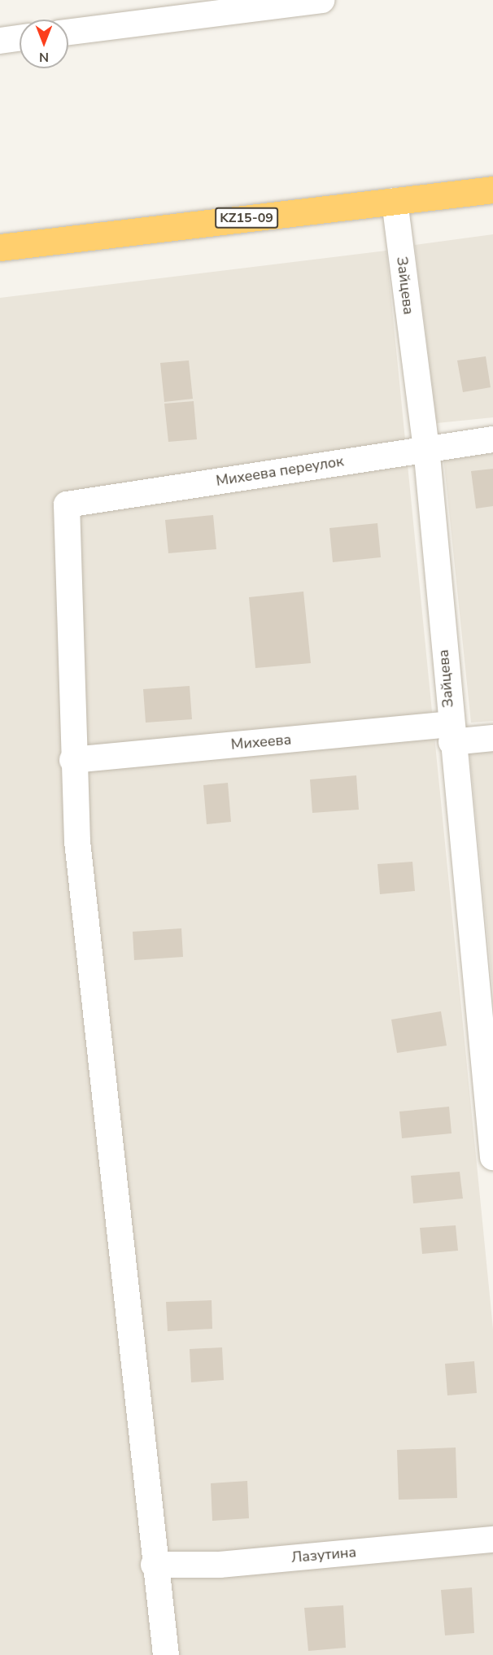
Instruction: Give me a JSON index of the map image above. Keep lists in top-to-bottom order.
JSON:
{
  "streets": {
    "highway": ["KZ15-09"],
    "street": [
      "Зайцева",
      "Михеева переулок",
      "Михеева",
      "Лазутина"
    ]
  },
  "crossings": [
    ["KZ15-09", "Зайцева"],
    ["Зайцева", "Михеева переулок"],
    ["Зайцева", "Михеева"],
    ["Михеева переулок", "Михеева"]
  ],
  "north": "bottom"
}
